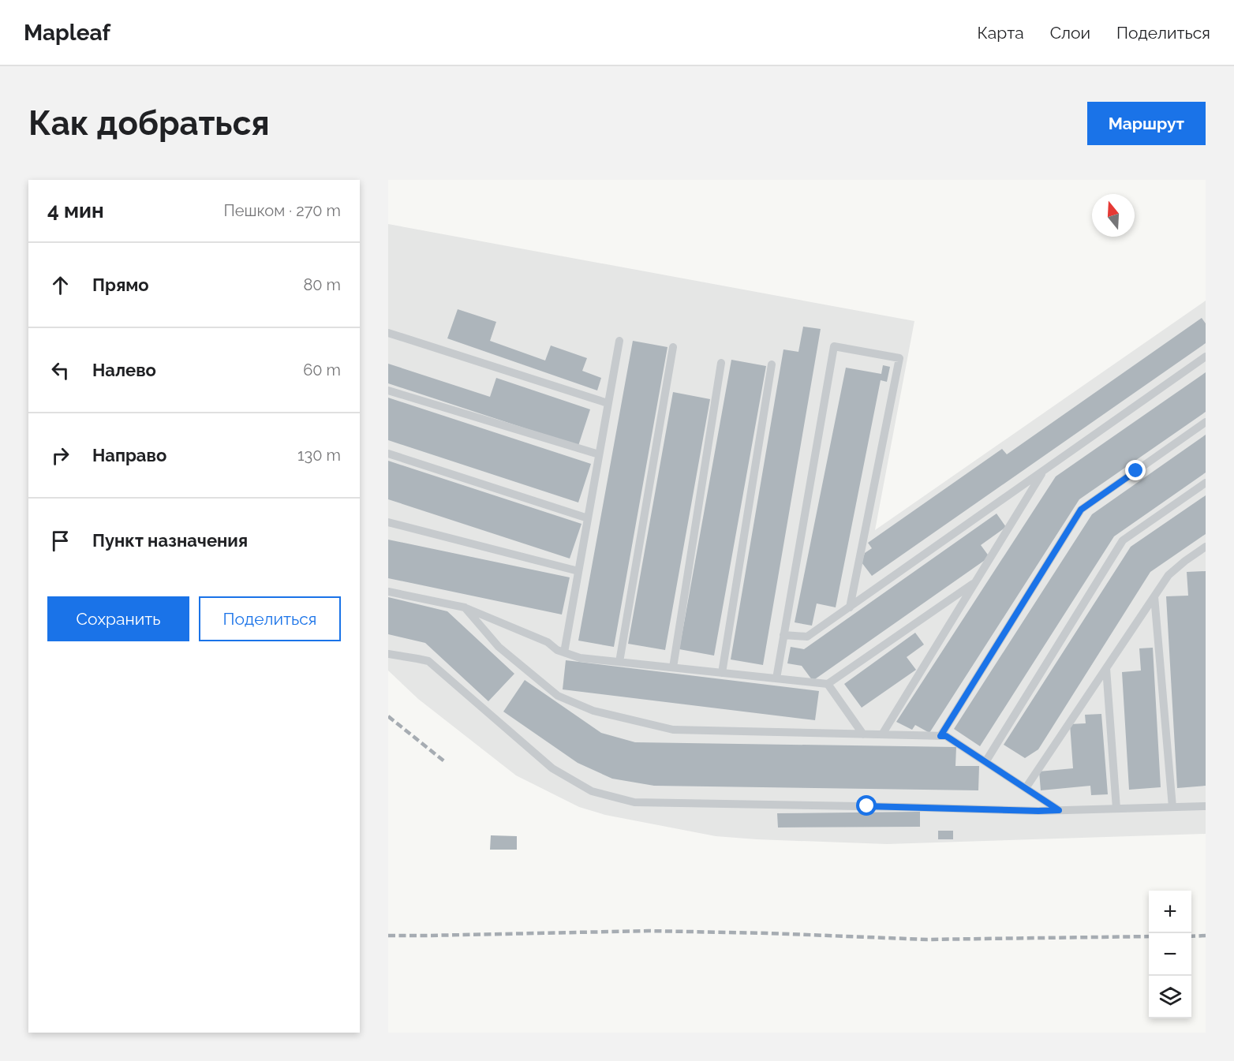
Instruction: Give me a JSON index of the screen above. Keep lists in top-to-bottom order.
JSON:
{
  "north": "top",
  "page": {
    "header": "Mapleaf",
    "nav": ["Карта", "Слои", "Поделиться"],
    "buttons": [
      "Маршрут",
      ["Сохранить", "Поделиться"]
    ],
    "title": "Как добраться",
    "heading": ["4 мин", "Пешком · 270 m"],
    "list": [
      ["Прямо", "80 m"],
      ["Налево", "60 m"],
      ["Направо", "130 m"],
      "Пункт назначения"
    ],
    "map_buttons": ["+", "−"]
  }
}
